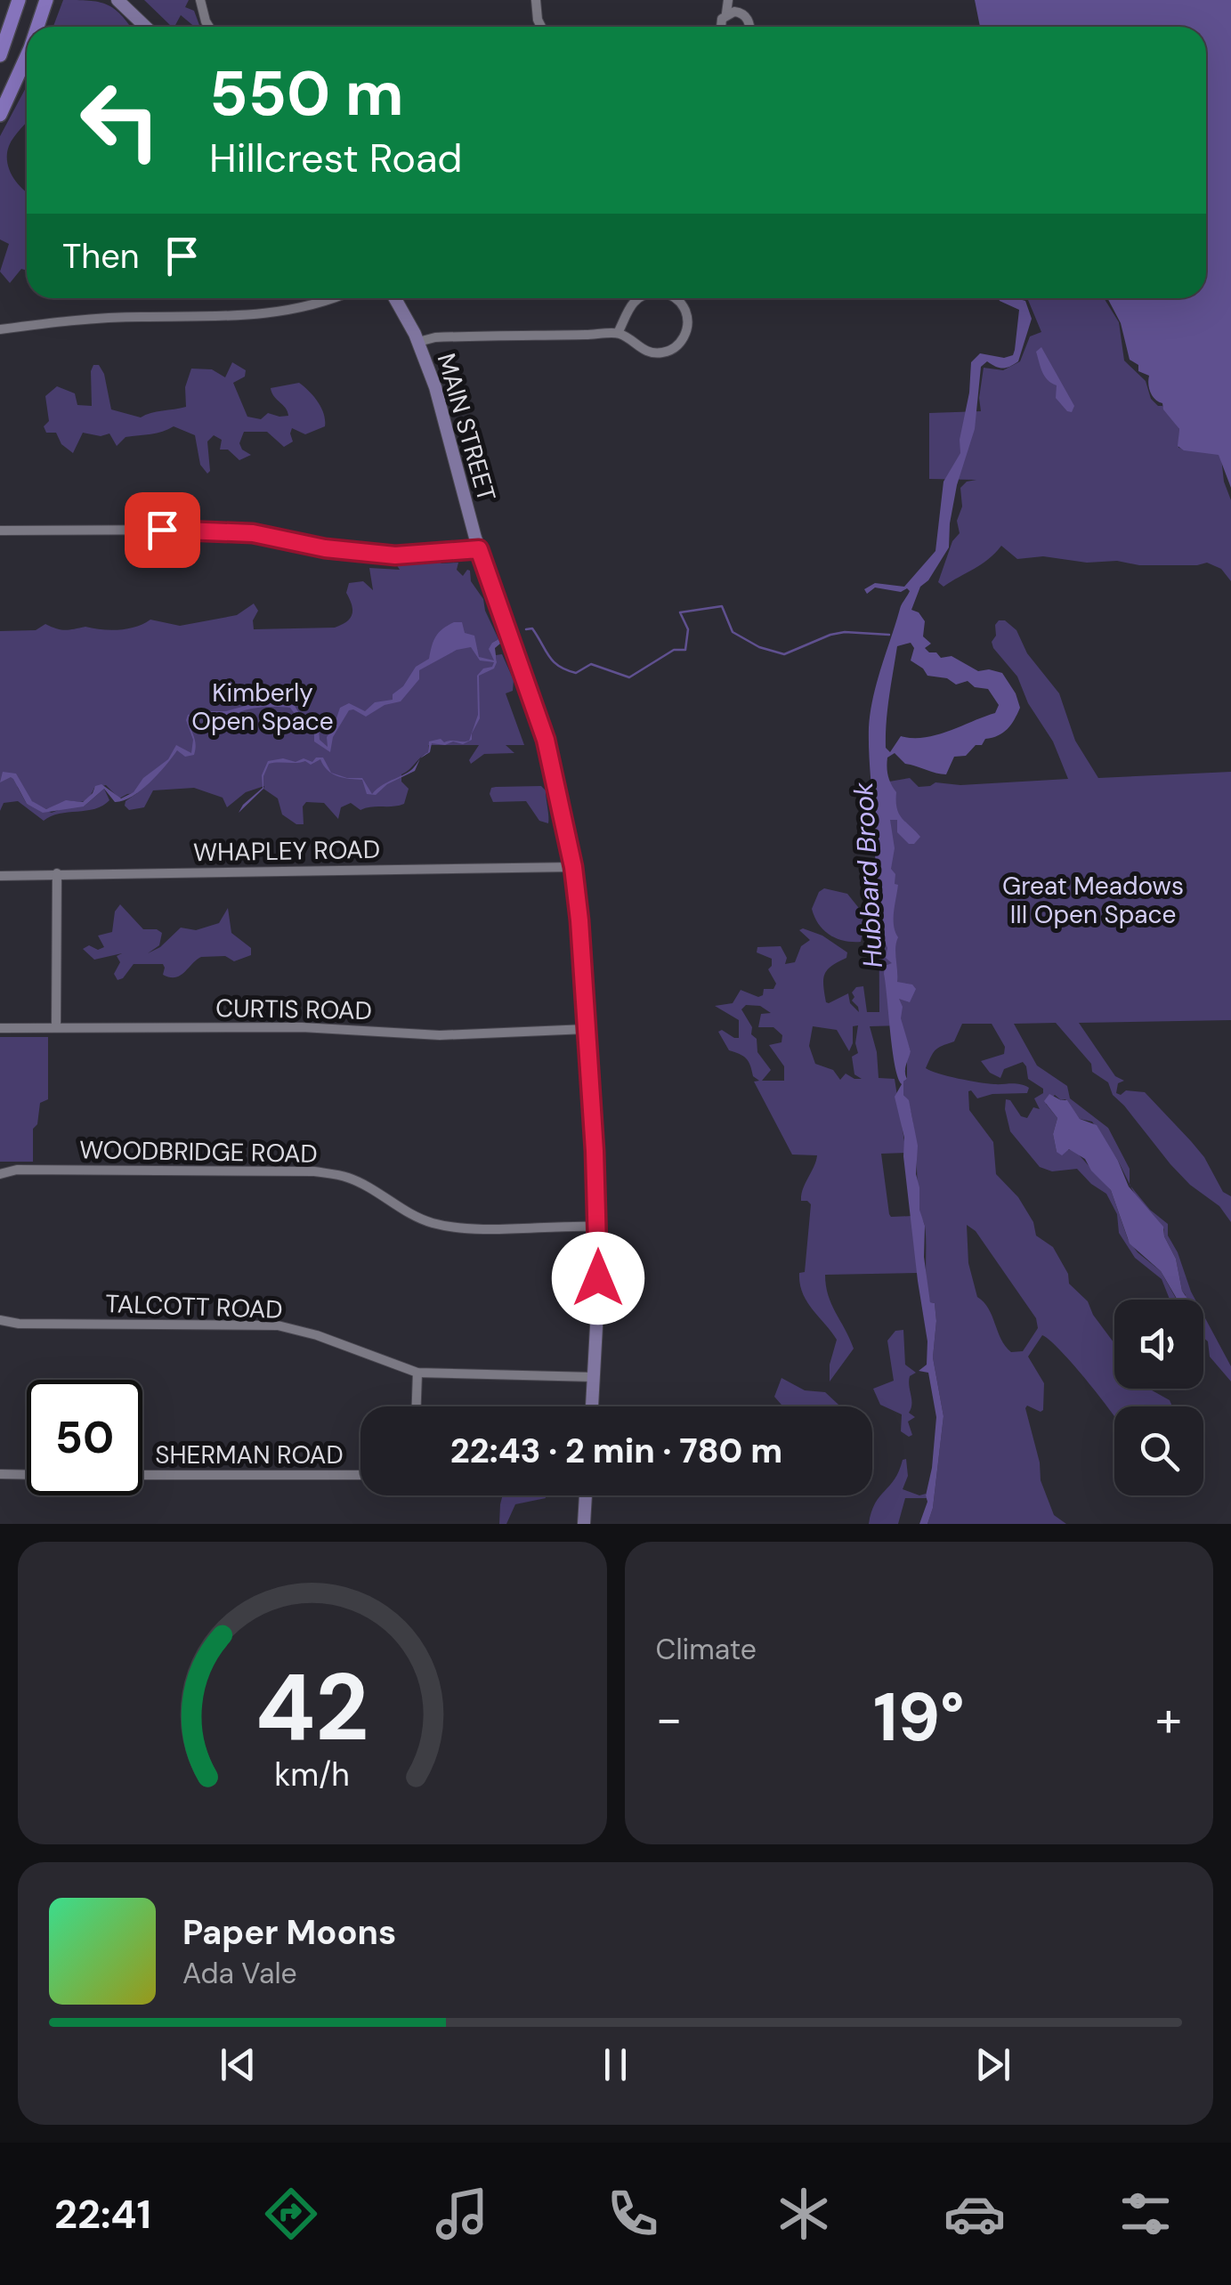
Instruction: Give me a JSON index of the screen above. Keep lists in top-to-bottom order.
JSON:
{
  "streets": {
    "main road": ["MAIN STREET"],
    "street": [
      "WHAPLEY ROAD",
      "CURTIS ROAD",
      "WOODBRIDGE ROAD",
      "TALCOTT ROAD",
      "SHERMAN ROAD"
    ]
  },
  "crossings": [
    ["MAIN STREET", "WHAPLEY ROAD"],
    ["MAIN STREET", "CURTIS ROAD"],
    ["MAIN STREET", "WOODBRIDGE ROAD"],
    ["MAIN STREET", "TALCOTT ROAD"]
  ],
  "water": ["Hubbard Brook"],
  "parks": ["Kimberly Open Space", "Great Meadows III Open Space"],
  "page": {
    "turn": ["550 m", "Hillcrest Road"],
    "then": "Then",
    "limit": "50",
    "trip": "22:43 · 2 min · 780 m",
    "tile": "Climate",
    "heat": ["−", "19°", "+"],
    "song": ["Paper Moons", "Ada Vale"],
    "tabs": "22:41",
    "gauge": ["42", "km/h"]
  }
}
